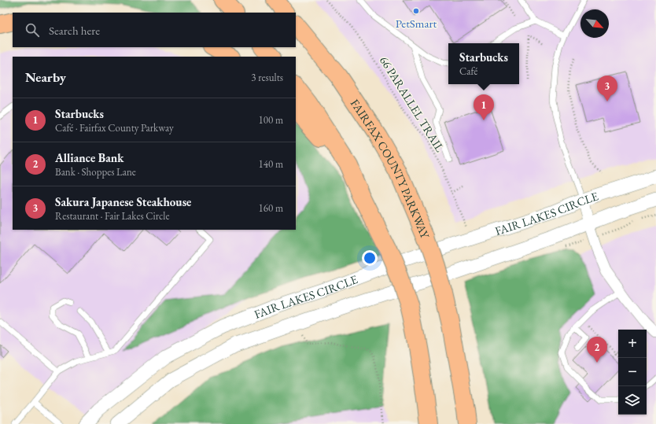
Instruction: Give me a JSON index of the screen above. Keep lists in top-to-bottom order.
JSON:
{
  "streets": {
    "highway": ["FAIRFAX COUNTY PARKWAY"],
    "street": ["FAIR LAKES CIRCLE"],
    "path": ["66 PARALLEL TRAIL"]
  },
  "places": ["PetSmart"],
  "north": "bottom right",
  "page": {
    "search": "Search here",
    "popup": ["Starbucks", "Café"],
    "heading": ["Nearby", "3 results"],
    "pins": ["3", "1", "2"],
    "list": [
      {
        "mark": "1",
        "name": "Starbucks",
        "note": "Café · Fairfax County Parkway",
        "value": "100 m"
      },
      {
        "mark": "2",
        "name": "Alliance Bank",
        "note": "Bank · Shoppes Lane",
        "value": "140 m"
      },
      {
        "mark": "3",
        "name": "Sakura Japanese Steakhouse",
        "note": "Restaurant · Fair Lakes Circle",
        "value": "160 m"
      }
    ],
    "map_buttons": ["+", "−"]
  }
}
